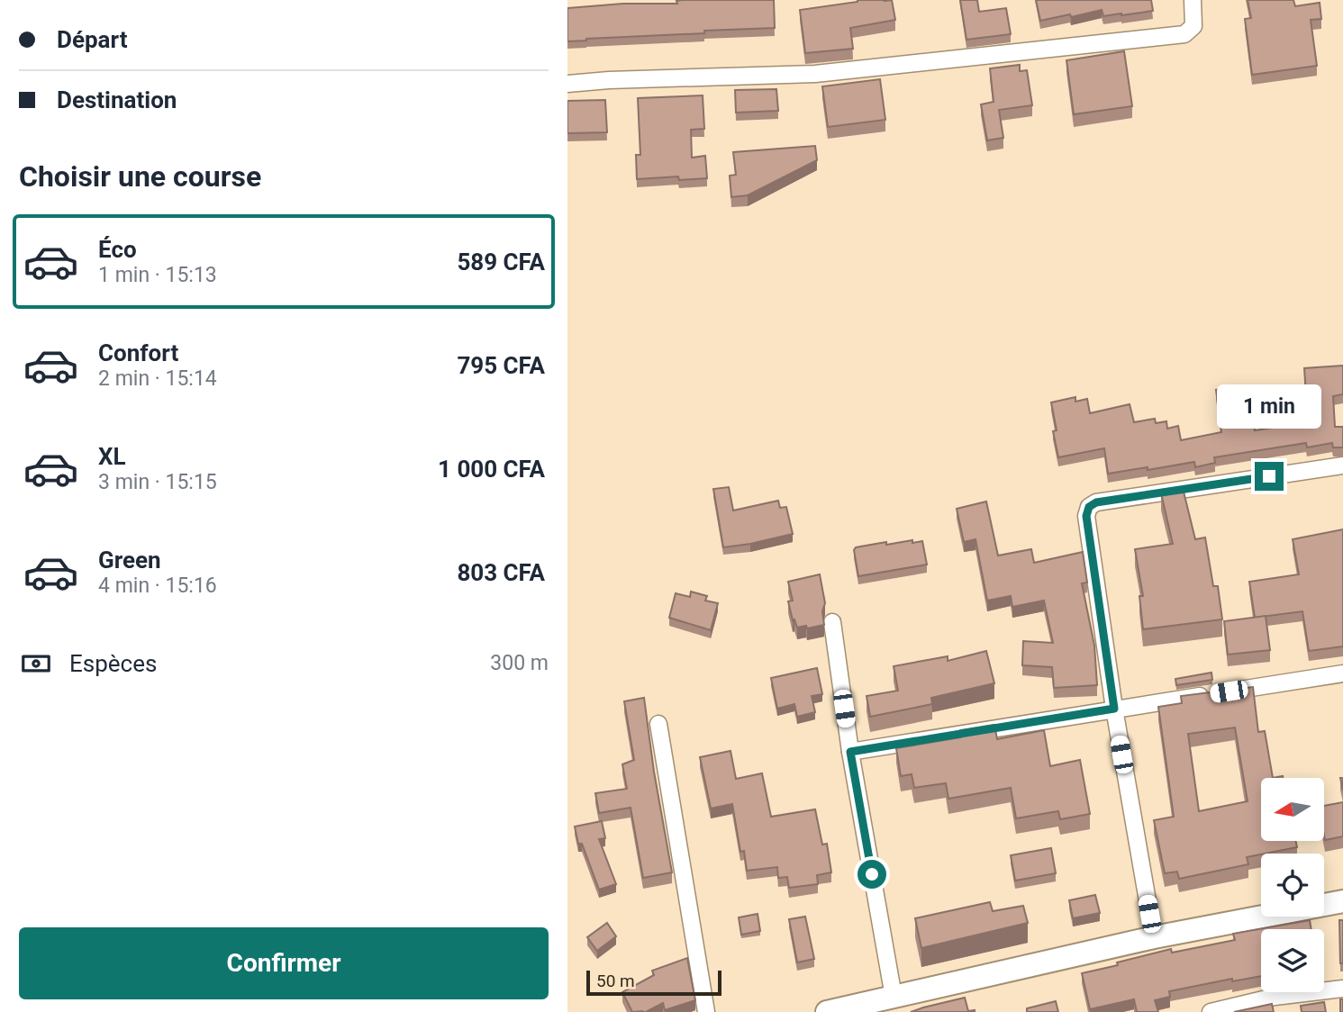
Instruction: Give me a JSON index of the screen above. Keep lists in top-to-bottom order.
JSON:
{
  "scale_bar": "50 m",
  "north": "left",
  "page": {
    "banner": ["Départ", "Destination"],
    "heading": "Choisir une course",
    "list": [
      {
        "name": "Éco",
        "note": "1 min · 15:13",
        "value": "589 CFA"
      },
      {
        "name": "Confort",
        "note": "2 min · 15:14",
        "value": "795 CFA"
      },
      {
        "name": "XL",
        "note": "3 min · 15:15",
        "value": "1 000 CFA"
      },
      {
        "name": "Green",
        "note": "4 min · 15:16",
        "value": "803 CFA"
      }
    ],
    "bubble": "1 min",
    "pay": ["Espèces", "300 m"],
    "buttons": "Confirmer",
    "scale": "50 m"
  }
}
